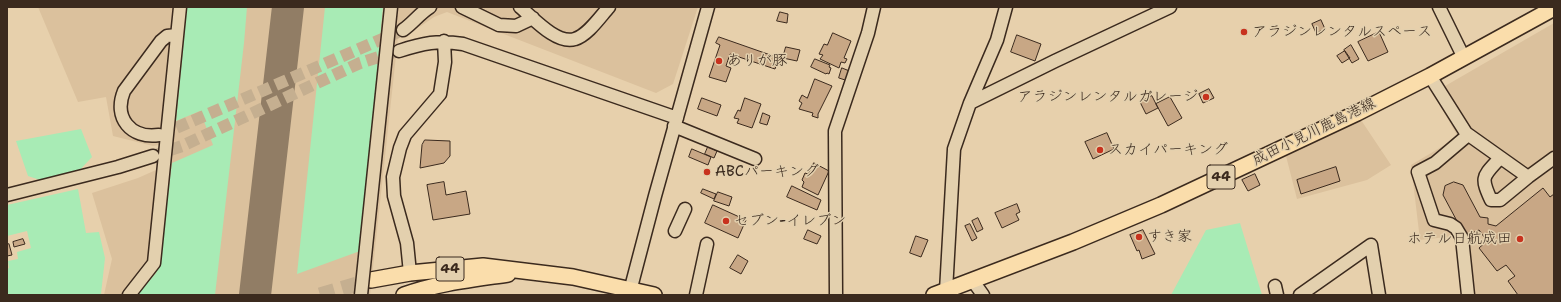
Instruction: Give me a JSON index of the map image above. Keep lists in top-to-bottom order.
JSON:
{
  "streets": {
    "main road": ["成田小見川鹿島港線", "44"]
  },
  "places": [
    "アラジンレンタルスペース",
    "ありが豚",
    "アラジンレンタルガレージ",
    "スカイパーキング",
    "ABCパーキング",
    "セブン-イレブン",
    "すき家",
    "ホテル日航成田"
  ]
}
